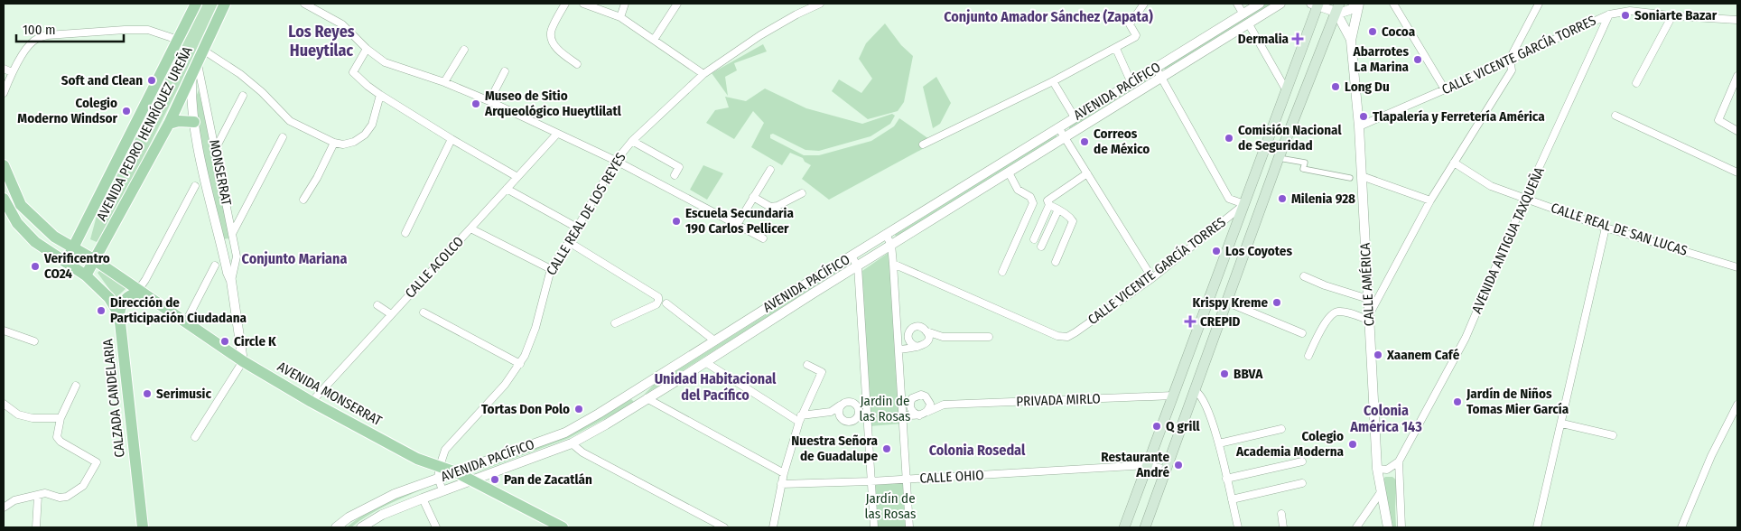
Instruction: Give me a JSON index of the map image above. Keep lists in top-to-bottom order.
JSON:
{
  "streets": {
    "main road": ["AVENIDA PEDRO HENRÍQUEZ UREÑA", "AVENIDA MONSERRAT", "CALZADA CANDELARIA"],
    "street": [
      "CALLE VICENTE GARCÍA TORRES",
      "AVENIDA PACÍFICO",
      "MONSERRAT",
      "CALLE REAL DE LOS REYES",
      "CALLE REAL DE SAN LUCAS",
      "AVENIDA ANTIGUA TAXQUEÑA",
      "CALLE ACOLCO",
      "CALLE AMÉRICA",
      "PRIVADA MIRLO",
      "CALLE OHIO"
    ]
  },
  "crossings": [
    ["CALLE VICENTE GARCÍA TORRES", "AVENIDA ANTIGUA TAXQUEÑA"],
    ["CALLE VICENTE GARCÍA TORRES", "CALLE AMÉRICA"],
    ["AVENIDA PACÍFICO", "CALLE REAL DE LOS REYES"],
    ["AVENIDA PACÍFICO", "AVENIDA MONSERRAT"],
    ["AVENIDA PEDRO HENRÍQUEZ UREÑA", "MONSERRAT"],
    ["AVENIDA PEDRO HENRÍQUEZ UREÑA", "AVENIDA MONSERRAT"],
    ["AVENIDA PEDRO HENRÍQUEZ UREÑA", "CALZADA CANDELARIA"],
    ["MONSERRAT", "AVENIDA MONSERRAT"],
    ["CALLE REAL DE LOS REYES", "AVENIDA MONSERRAT"],
    ["CALLE REAL DE SAN LUCAS", "AVENIDA ANTIGUA TAXQUEÑA"],
    ["CALLE ACOLCO", "AVENIDA MONSERRAT"]
  ],
  "districts": [
    "Conjunto Amador Sánchez (Zapata)",
    "Los Reyes Hueytilac",
    "Conjunto Mariana",
    "Unidad Habitacional del Pacífico",
    "Colonia América 143",
    "Colonia Rosedal"
  ],
  "parks": ["Jardin de las Rosas", "Jardín de las Rosas"],
  "places": {
    "other": [
      "Soniarte Bazar",
      "Cocoa",
      "Abarrotes La Marina",
      "Soft and Clean",
      "Long Du",
      "Museo de Sitio Arqueológico Hueytlilatl",
      "Colegio Moderno Windsor",
      "Tlapalería y Ferretería América",
      "Comisión Nacional de Seguridad",
      "Correos de México",
      "Milenia 928",
      "Escuela Secundaria 190 Carlos Pellicer",
      "Los Coyotes",
      "Verificentro CO24",
      "Krispy Kreme",
      "Dirección de Participación Ciudadana",
      "Circle K",
      "Xaanem Café",
      "BBVA",
      "Serimusic",
      "Jardín de Niños Tomas Mier García",
      "Tortas Don Polo",
      "Q grill",
      "Colegio Academia Moderna",
      "Nuestra Señora de Guadalupe",
      "Restaurante André",
      "Pan de Zacatlán"
    ],
    "health": ["Dermalia", "CREPID"]
  },
  "scale_bar": "100 m"
}
